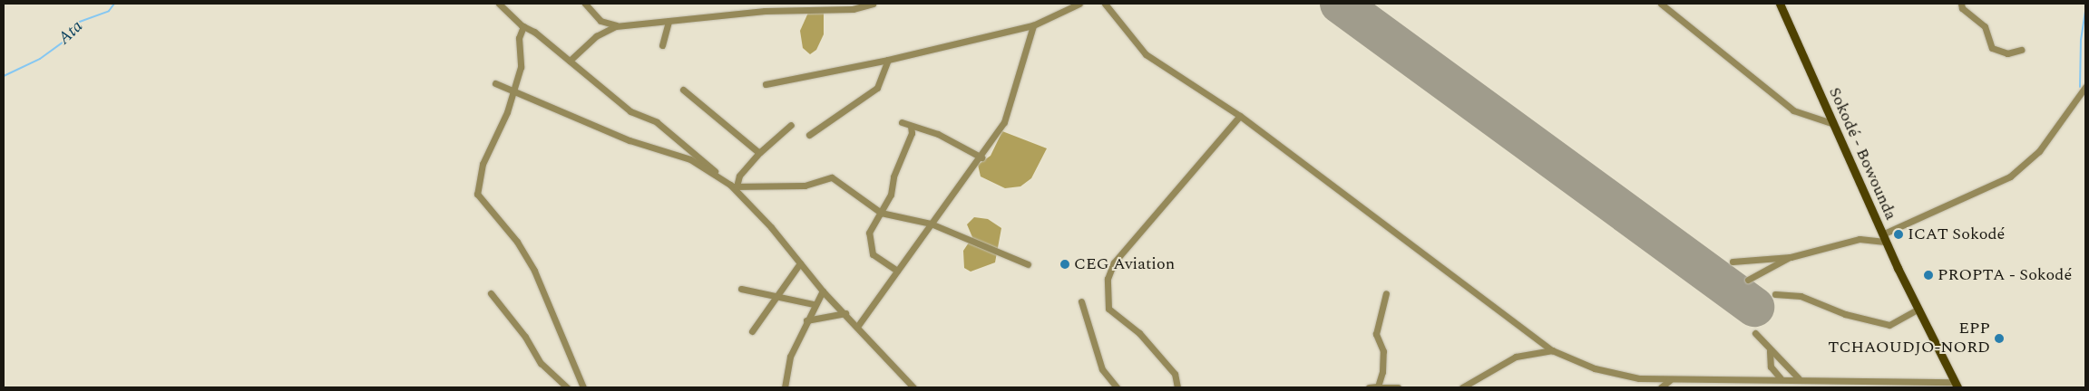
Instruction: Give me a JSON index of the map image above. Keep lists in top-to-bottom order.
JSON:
{
  "streets": {
    "main road": ["Sokodé - Bowounda"]
  },
  "water": ["Ata"],
  "places": [
    "ICAT Sokodé",
    "CEG Aviation",
    "PROPTA - Sokodé",
    "EPP TCHAOUDJO-NORD"
  ]
}
